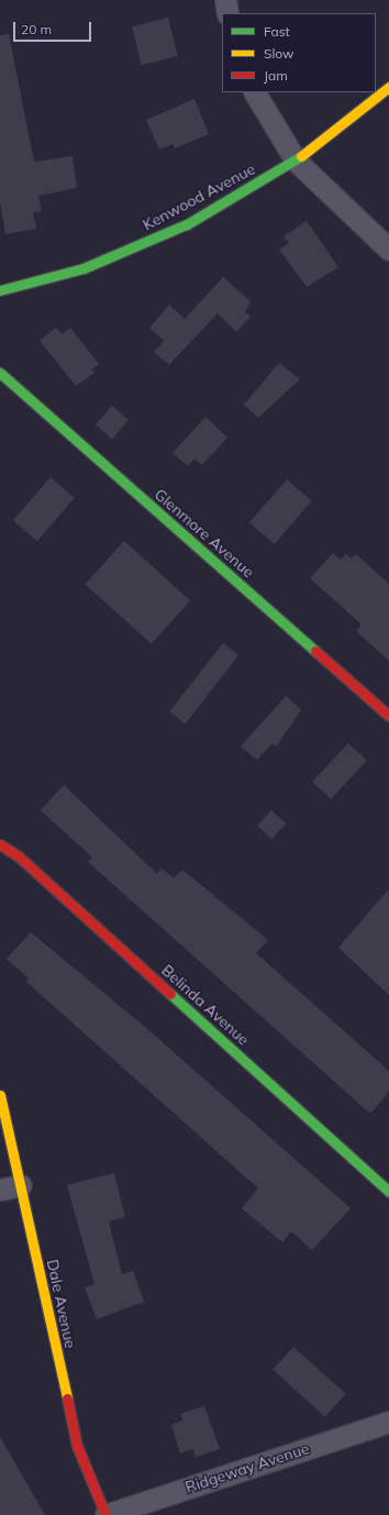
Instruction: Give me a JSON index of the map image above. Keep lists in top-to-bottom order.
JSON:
{
  "streets": {
    "street": [
      "Kenwood Avenue",
      "Glenmore Avenue",
      "Belinda Avenue",
      "Dale Avenue",
      "Ridgeway Avenue"
    ]
  },
  "crossings": [
    ["Dale Avenue", "Ridgeway Avenue"]
  ],
  "legend": ["Fast", "Slow", "Jam"],
  "scale_bar": "20 m"
}
